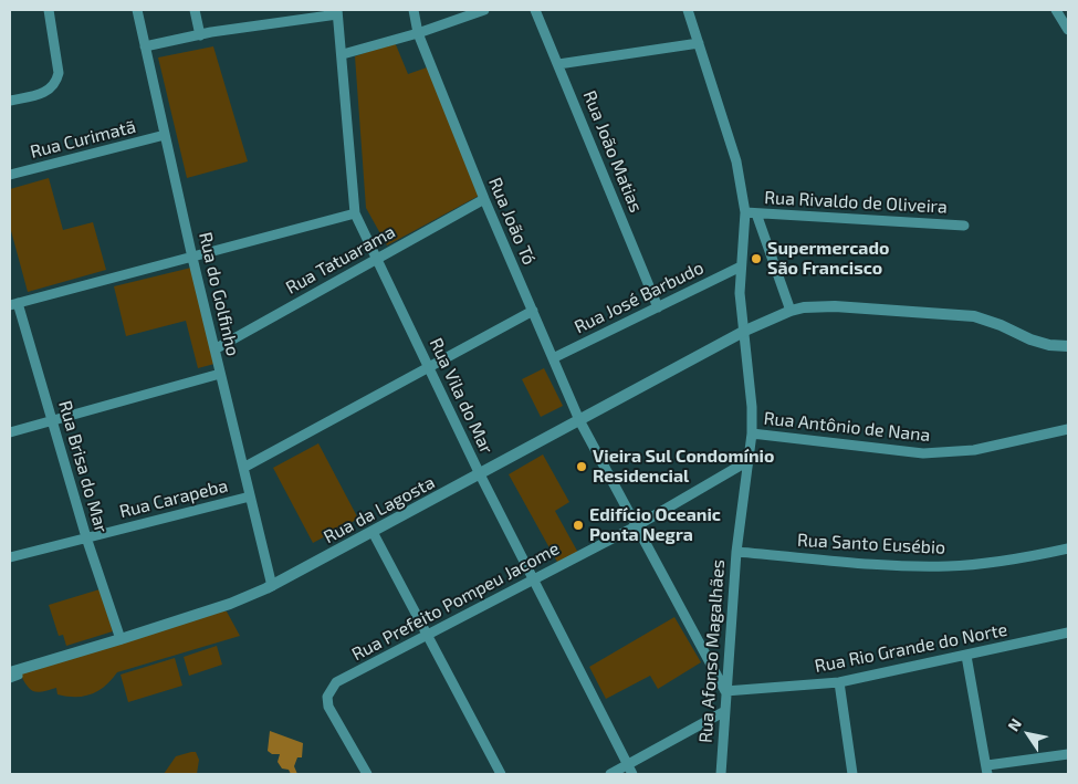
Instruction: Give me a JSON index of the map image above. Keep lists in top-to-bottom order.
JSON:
{
  "streets": {
    "street": [
      "Rua Curimatã",
      "Rua João Matias",
      "Rua Rivaldo de Oliveira",
      "Rua João Tó",
      "Rua Tatuarama",
      "Rua do Golfinho",
      "Rua José Barbudo",
      "Rua Vila do Mar",
      "Rua Antônio de Nana",
      "Rua Brisa do Mar",
      "Rua Carapeba",
      "Rua da Lagosta",
      "Rua Santo Eusébio",
      "Rua Prefeito Pompeu Jacome",
      "Rua Rio Grande do Norte",
      "Rua Afonso Magalhães"
    ]
  },
  "crossings": [
    ["Rua Curimatã", "Rua do Golfinho"],
    ["Rua João Matias", "Rua José Barbudo"],
    ["Rua Rivaldo de Oliveira", "Rua Afonso Magalhães"],
    ["Rua João Tó", "Rua Tatuarama"],
    ["Rua João Tó", "Rua José Barbudo"],
    ["Rua João Tó", "Rua da Lagosta"],
    ["Rua João Tó", "Rua Prefeito Pompeu Jacome"],
    ["Rua João Tó", "Rua Rio Grande do Norte"],
    ["Rua João Tó", "Rua Afonso Magalhães"],
    ["Rua Tatuarama", "Rua do Golfinho"],
    ["Rua Tatuarama", "Rua Vila do Mar"],
    ["Rua do Golfinho", "Rua Carapeba"],
    ["Rua do Golfinho", "Rua da Lagosta"],
    ["Rua José Barbudo", "Rua Afonso Magalhães"],
    ["Rua Vila do Mar", "Rua da Lagosta"],
    ["Rua Vila do Mar", "Rua Prefeito Pompeu Jacome"],
    ["Rua Antônio de Nana", "Rua Afonso Magalhães"],
    ["Rua Brisa do Mar", "Rua Carapeba"],
    ["Rua Brisa do Mar", "Rua da Lagosta"],
    ["Rua da Lagosta", "Rua Afonso Magalhães"],
    ["Rua Santo Eusébio", "Rua Afonso Magalhães"],
    ["Rua Prefeito Pompeu Jacome", "Rua Afonso Magalhães"],
    ["Rua Rio Grande do Norte", "Rua Afonso Magalhães"]
  ],
  "places": ["Supermercado São Francisco", "Vieira Sul Condomínio Residencial", "Edifício Oceanic Ponta Negra"],
  "north": "top left"
}
